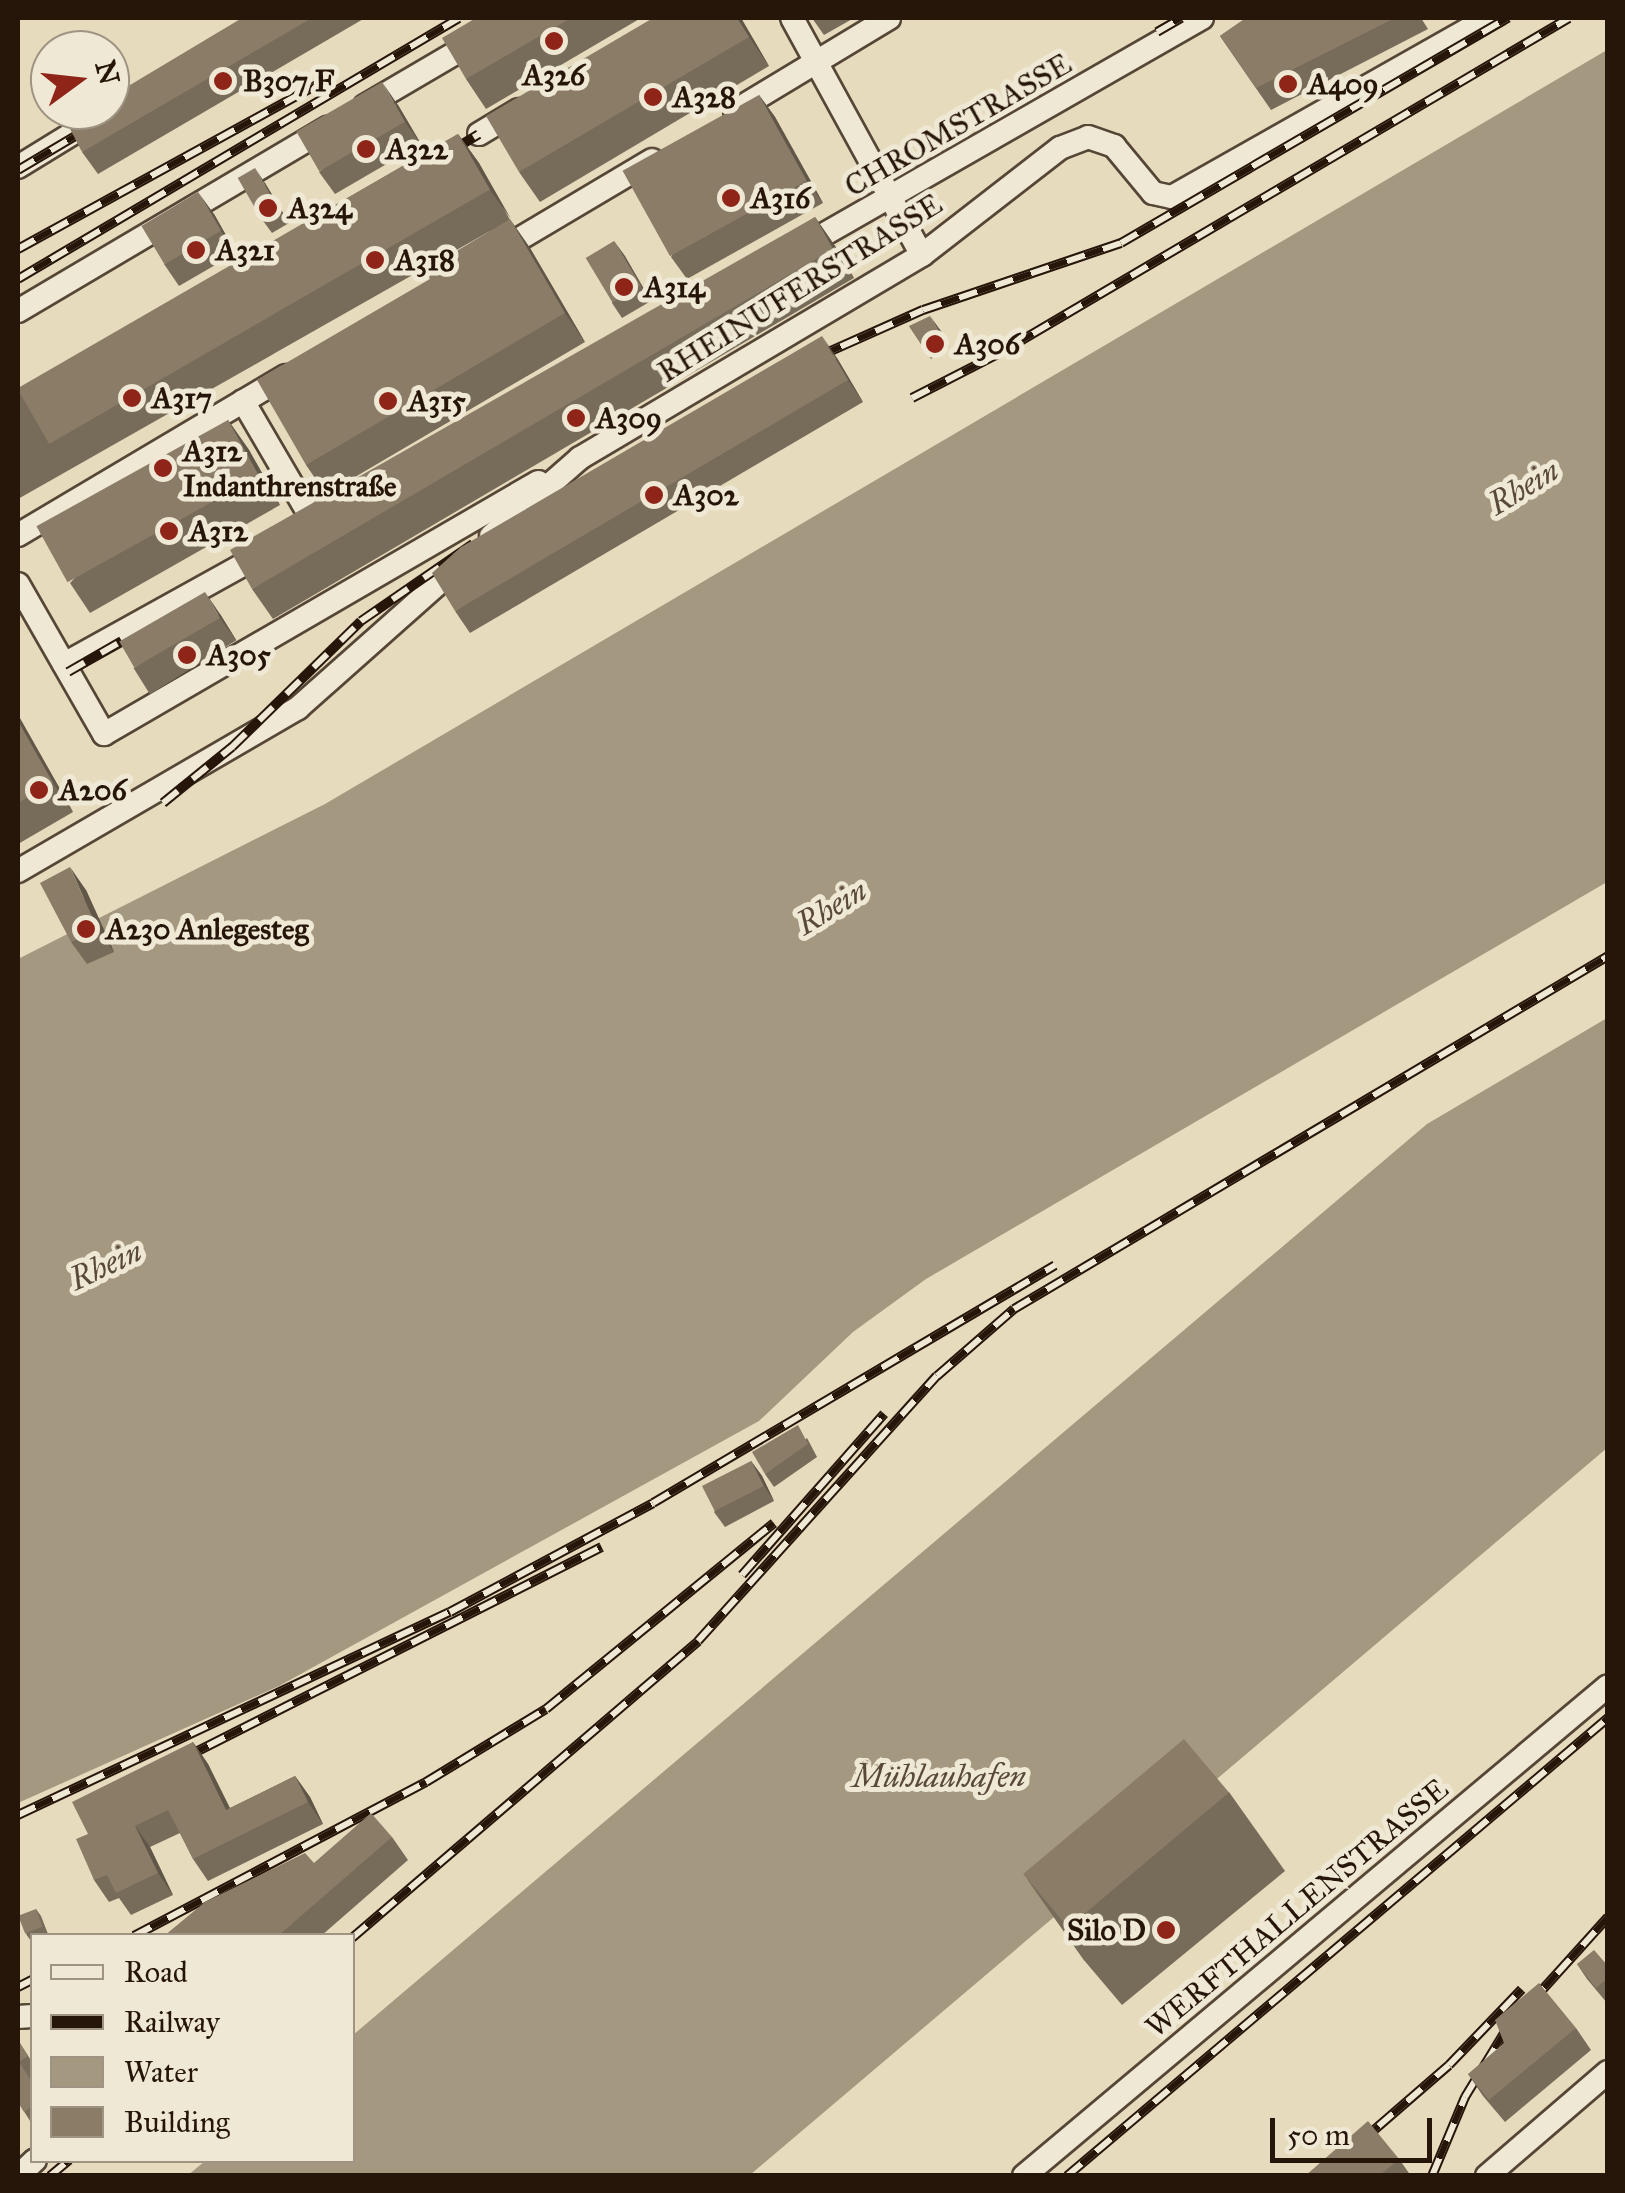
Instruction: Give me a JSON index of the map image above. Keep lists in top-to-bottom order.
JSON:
{
  "streets": {
    "street": ["CHROMSTRASSE", "RHEINUFERSTRASSE", "WERFTHALLENSTRASSE"]
  },
  "water": ["Rhein", "Mühlauhafen"],
  "places": [
    "A326",
    "B307 F",
    "A409",
    "A328",
    "A322",
    "A316",
    "A324",
    "A321",
    "A318",
    "A314",
    "A306",
    "A317",
    "A315",
    "A309",
    "A312 Indanthrenstraße",
    "A302",
    "A312",
    "A305",
    "A206",
    "A230 Anlegesteg",
    "Silo D"
  ],
  "legend": [
    "Road",
    "Railway",
    "Water",
    "Building"
  ],
  "scale_bar": "50 m",
  "north": "right"
}
